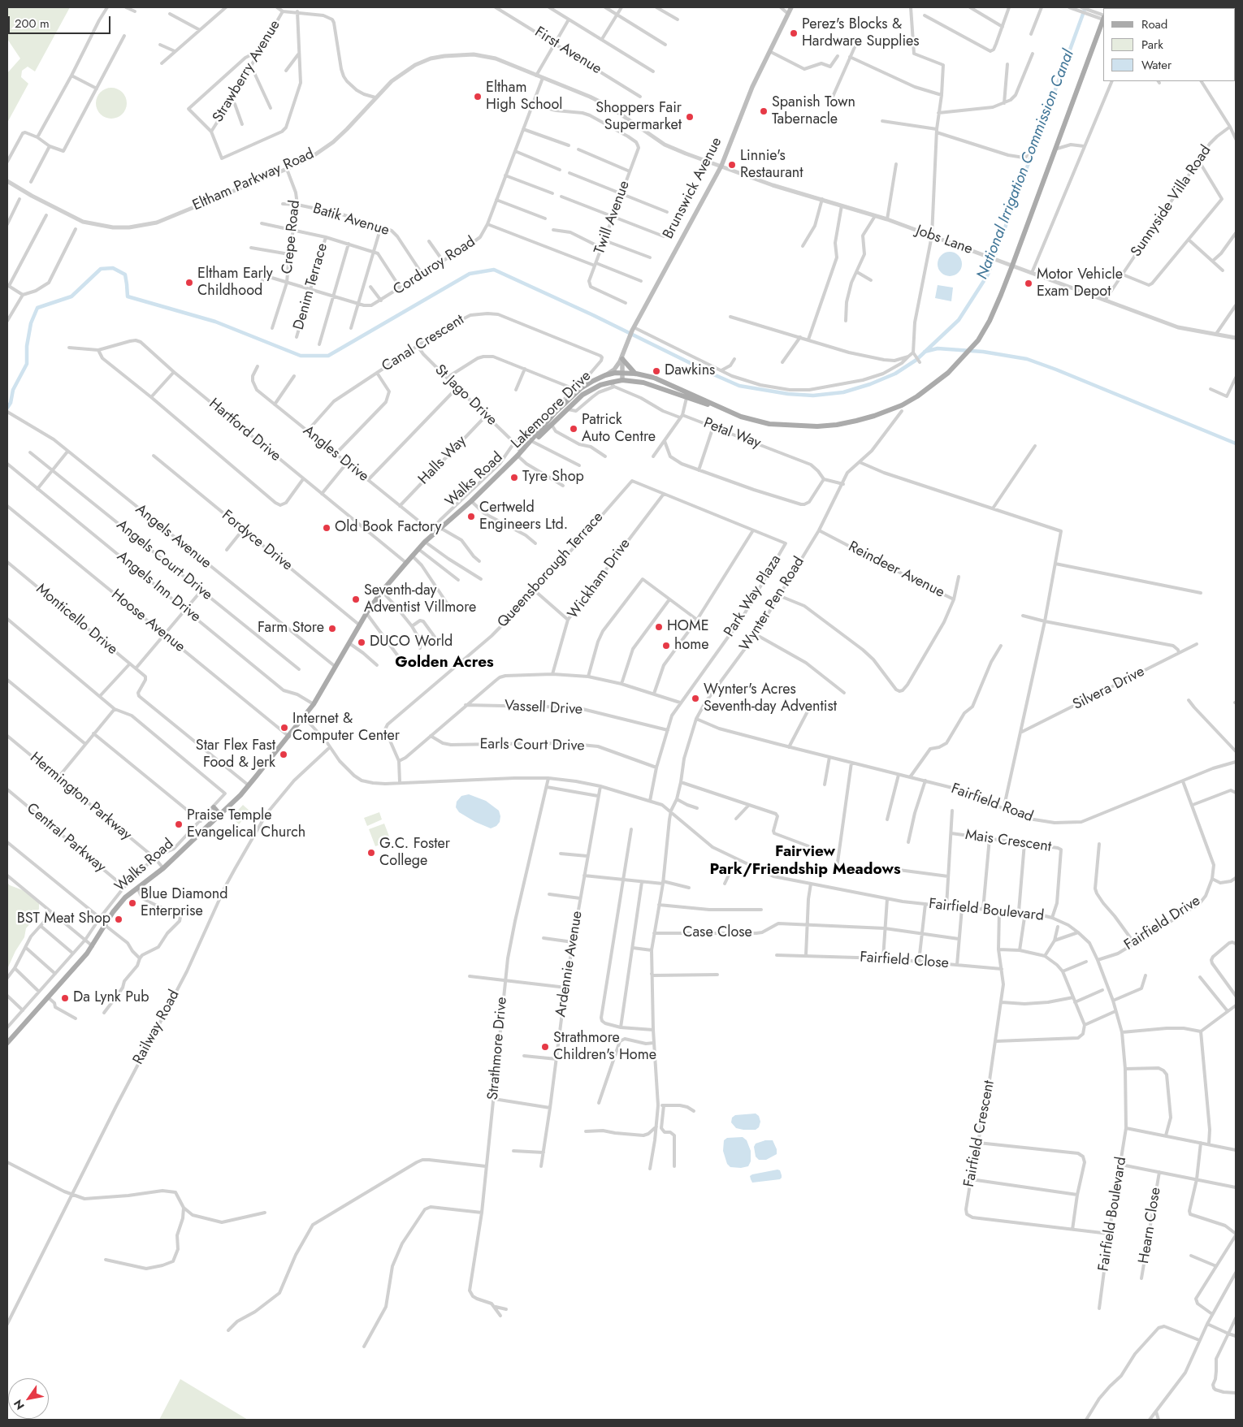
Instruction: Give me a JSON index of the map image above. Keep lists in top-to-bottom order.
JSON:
{
  "streets": {
    "main road": ["Brunswick Avenue", "Walks Road"],
    "street": [
      "First Avenue",
      "Strawberry Avenue",
      "Eltham Parkway Road",
      "Sunnyside Villa Road",
      "Twill Avenue",
      "Batik Avenue",
      "Crepe Road",
      "Jobs Lane",
      "Corduroy Road",
      "Denim Terrace",
      "Canal Crescent",
      "St Jago Drive",
      "Lakemoore Drive",
      "Hartford Drive",
      "Petal Way",
      "Angles Drive",
      "Halls Way",
      "Angels Avenue",
      "Fordyce Drive",
      "Angels Court Drive",
      "Queensborough Terrace",
      "Reindeer Avenue",
      "Wickham Drive",
      "Angels Inn Drive",
      "Park Way Plaza",
      "Wynter Pen Road",
      "Monticello Drive",
      "Hoose Avenue",
      "Silvera Drive",
      "Vassell Drive",
      "Earls Court Drive",
      "Hermington Parkway",
      "Fairfield Road",
      "Central Parkway",
      "Mais Crescent",
      "Fairfield Boulevard",
      "Fairfield Drive",
      "Case Close",
      "Fairfield Close",
      "Ardennie Avenue",
      "Railway Road",
      "Strathmore Drive",
      "Fairfield Crescent",
      "Hearn Close"
    ]
  },
  "crossings": [
    ["Eltham Parkway Road", "Brunswick Avenue"],
    ["Eltham Parkway Road", "Crepe Road"],
    ["Eltham Parkway Road", "Jobs Lane"],
    ["Eltham Parkway Road", "Corduroy Road"],
    ["Brunswick Avenue", "Jobs Lane"],
    ["Brunswick Avenue", "Walks Road"],
    ["Sunnyside Villa Road", "Jobs Lane"],
    ["Twill Avenue", "Corduroy Road"],
    ["Batik Avenue", "Crepe Road"],
    ["Batik Avenue", "Corduroy Road"],
    ["Crepe Road", "Corduroy Road"],
    ["Corduroy Road", "Denim Terrace"],
    ["Canal Crescent", "St Jago Drive"],
    ["Canal Crescent", "Lakemoore Drive"],
    ["Canal Crescent", "Angles Drive"],
    ["St Jago Drive", "Lakemoore Drive"],
    ["St Jago Drive", "Halls Way"],
    ["St Jago Drive", "Walks Road"],
    ["Lakemoore Drive", "Angles Drive"],
    ["Lakemoore Drive", "Walks Road"],
    ["Hartford Drive", "Walks Road"],
    ["Angles Drive", "Halls Way"],
    ["Angles Drive", "Walks Road"],
    ["Walks Road", "Angels Avenue"],
    ["Walks Road", "Fordyce Drive"],
    ["Walks Road", "Angels Inn Drive"],
    ["Walks Road", "Monticello Drive"],
    ["Walks Road", "Hoose Avenue"],
    ["Walks Road", "Hermington Parkway"],
    ["Walks Road", "Fairfield Boulevard"],
    ["Queensborough Terrace", "Wickham Drive"],
    ["Queensborough Terrace", "Park Way Plaza"],
    ["Queensborough Terrace", "Fairfield Boulevard"],
    ["Reindeer Avenue", "Wynter Pen Road"],
    ["Park Way Plaza", "Vassell Drive"],
    ["Park Way Plaza", "Earls Court Drive"],
    ["Park Way Plaza", "Fairfield Boulevard"],
    ["Wynter Pen Road", "Fairfield Road"],
    ["Wynter Pen Road", "Fairfield Boulevard"],
    ["Fairfield Road", "Fairfield Drive"],
    ["Mais Crescent", "Fairfield Boulevard"],
    ["Fairfield Boulevard", "Fairfield Drive"],
    ["Fairfield Boulevard", "Ardennie Avenue"],
    ["Fairfield Boulevard", "Railway Road"],
    ["Fairfield Boulevard", "Strathmore Drive"],
    ["Fairfield Boulevard", "Fairfield Crescent"],
    ["Fairfield Close", "Fairfield Crescent"]
  ],
  "districts": ["Golden Acres", "Fairview Park/Friendship Meadows"],
  "water": ["National Irrigation Commission Canal"],
  "places": [
    "Perez's Blocks & Hardware Supplies",
    "Eltham High School",
    "Spanish Town Tabernacle",
    "Shoppers Fair Supermarket",
    "Linnie's Restaurant",
    "Eltham Early Childhood",
    "Motor Vehicle Exam Depot",
    "Dawkins",
    "Patrick Auto Centre",
    "Tyre Shop",
    "Certweld Engineers Ltd.",
    "Old Book Factory",
    "Seventh-day Adventist Villmore",
    "HOME",
    "Farm Store",
    "DUCO World",
    "home",
    "Wynter's Acres Seventh-day Adventist",
    "Internet & Computer Center",
    "Star Flex Fast Food & Jerk",
    "Praise Temple Evangelical Church",
    "G.C. Foster College",
    "Blue Diamond Enterprise",
    "BST Meat Shop",
    "Da Lynk Pub",
    "Strathmore Children's Home"
  ],
  "legend": ["Road", "Park", "Water"],
  "scale_bar": "200 m",
  "north": "bottom left"
}
